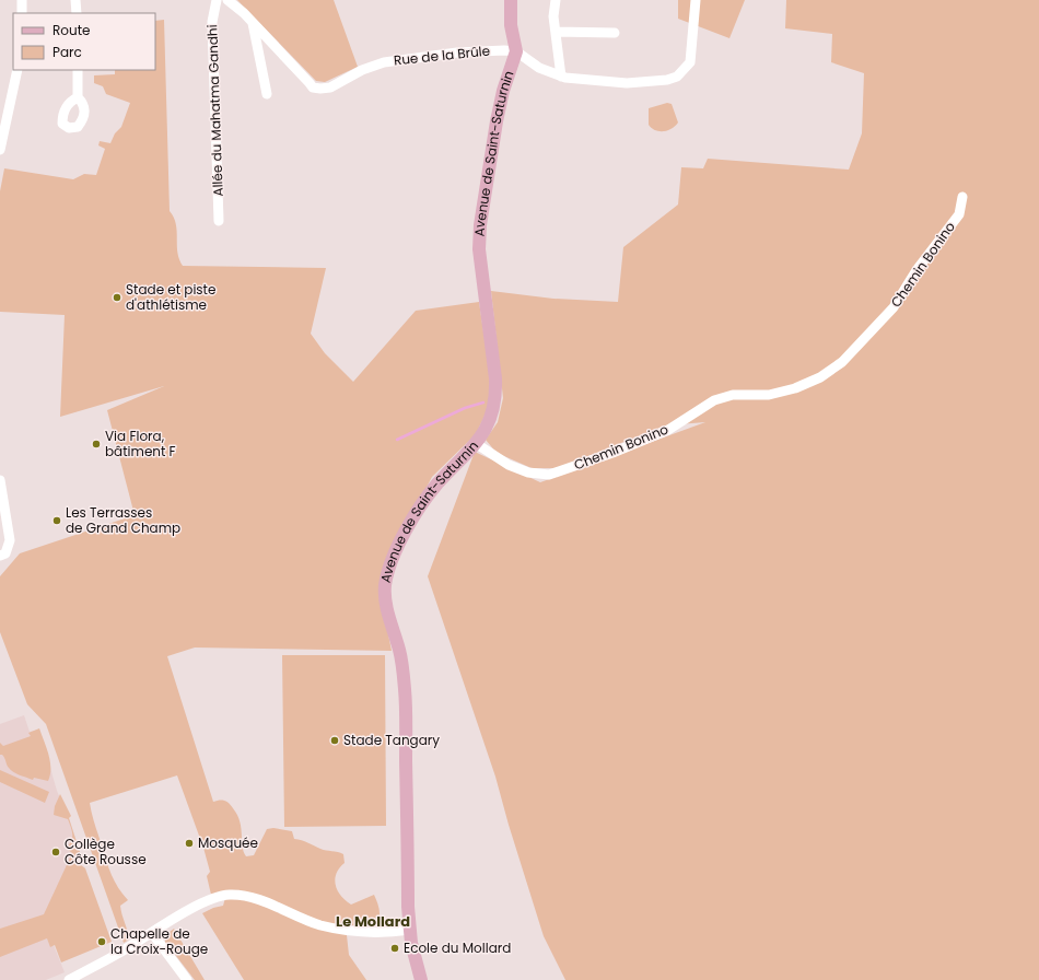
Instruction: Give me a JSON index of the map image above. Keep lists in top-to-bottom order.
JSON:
{
  "streets": {
    "main road": ["Avenue de Saint-Saturnin"],
    "street": ["Rue de la Brûle", "Allée du Mahatma Gandhi", "Chemin Bonino"]
  },
  "crossings": [
    ["Rue de la Brûle", "Avenue de Saint-Saturnin"],
    ["Avenue de Saint-Saturnin", "Chemin Bonino"]
  ],
  "districts": ["Le Mollard"],
  "places": [
    "Stade et piste d'athlétisme",
    "Via Flora, bâtiment F",
    "Les Terrasses de Grand Champ",
    "Stade Tangary",
    "Mosquée",
    "Collège Côte Rousse",
    "Chapelle de la Croix-Rouge",
    "Ecole du Mollard"
  ],
  "legend": ["Route", "Parc"]
}
